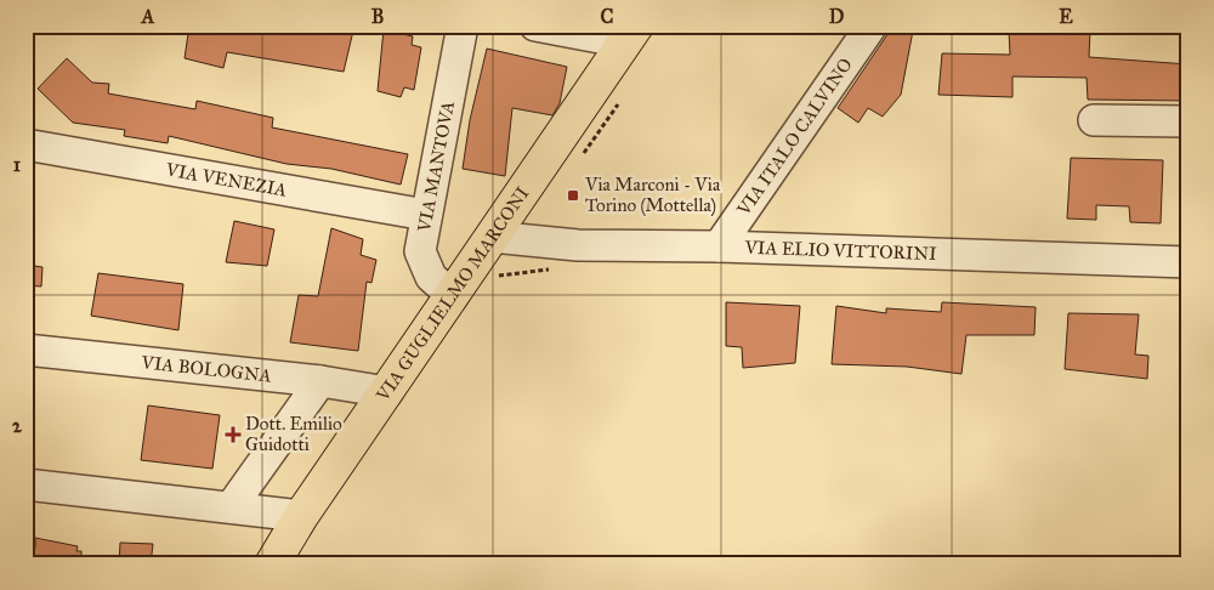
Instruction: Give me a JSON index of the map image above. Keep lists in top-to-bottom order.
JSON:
{
  "streets": {
    "main road": ["VIA GUGLIELMO MARCONI"],
    "street": [
      "VIA ITALO CALVINO",
      "VIA MANTOVA",
      "VIA VENEZIA",
      "VIA ELIO VITTORINI",
      "VIA BOLOGNA"
    ]
  },
  "crossings": [
    ["VIA ITALO CALVINO", "VIA ELIO VITTORINI"],
    ["VIA MANTOVA", "VIA VENEZIA"],
    ["VIA MANTOVA", "VIA GUGLIELMO MARCONI"],
    ["VIA ELIO VITTORINI", "VIA GUGLIELMO MARCONI"],
    ["VIA GUGLIELMO MARCONI", "VIA BOLOGNA"]
  ],
  "places": {
    "transit": ["Via Marconi - Via Torino (Mottella)"],
    "health": ["Dott. Emilio Guidotti"]
  },
  "grid": {
    "columns": [
      "A",
      "B",
      "C",
      "D",
      "E"
    ],
    "rows": ["1", "2"]
  }
}
